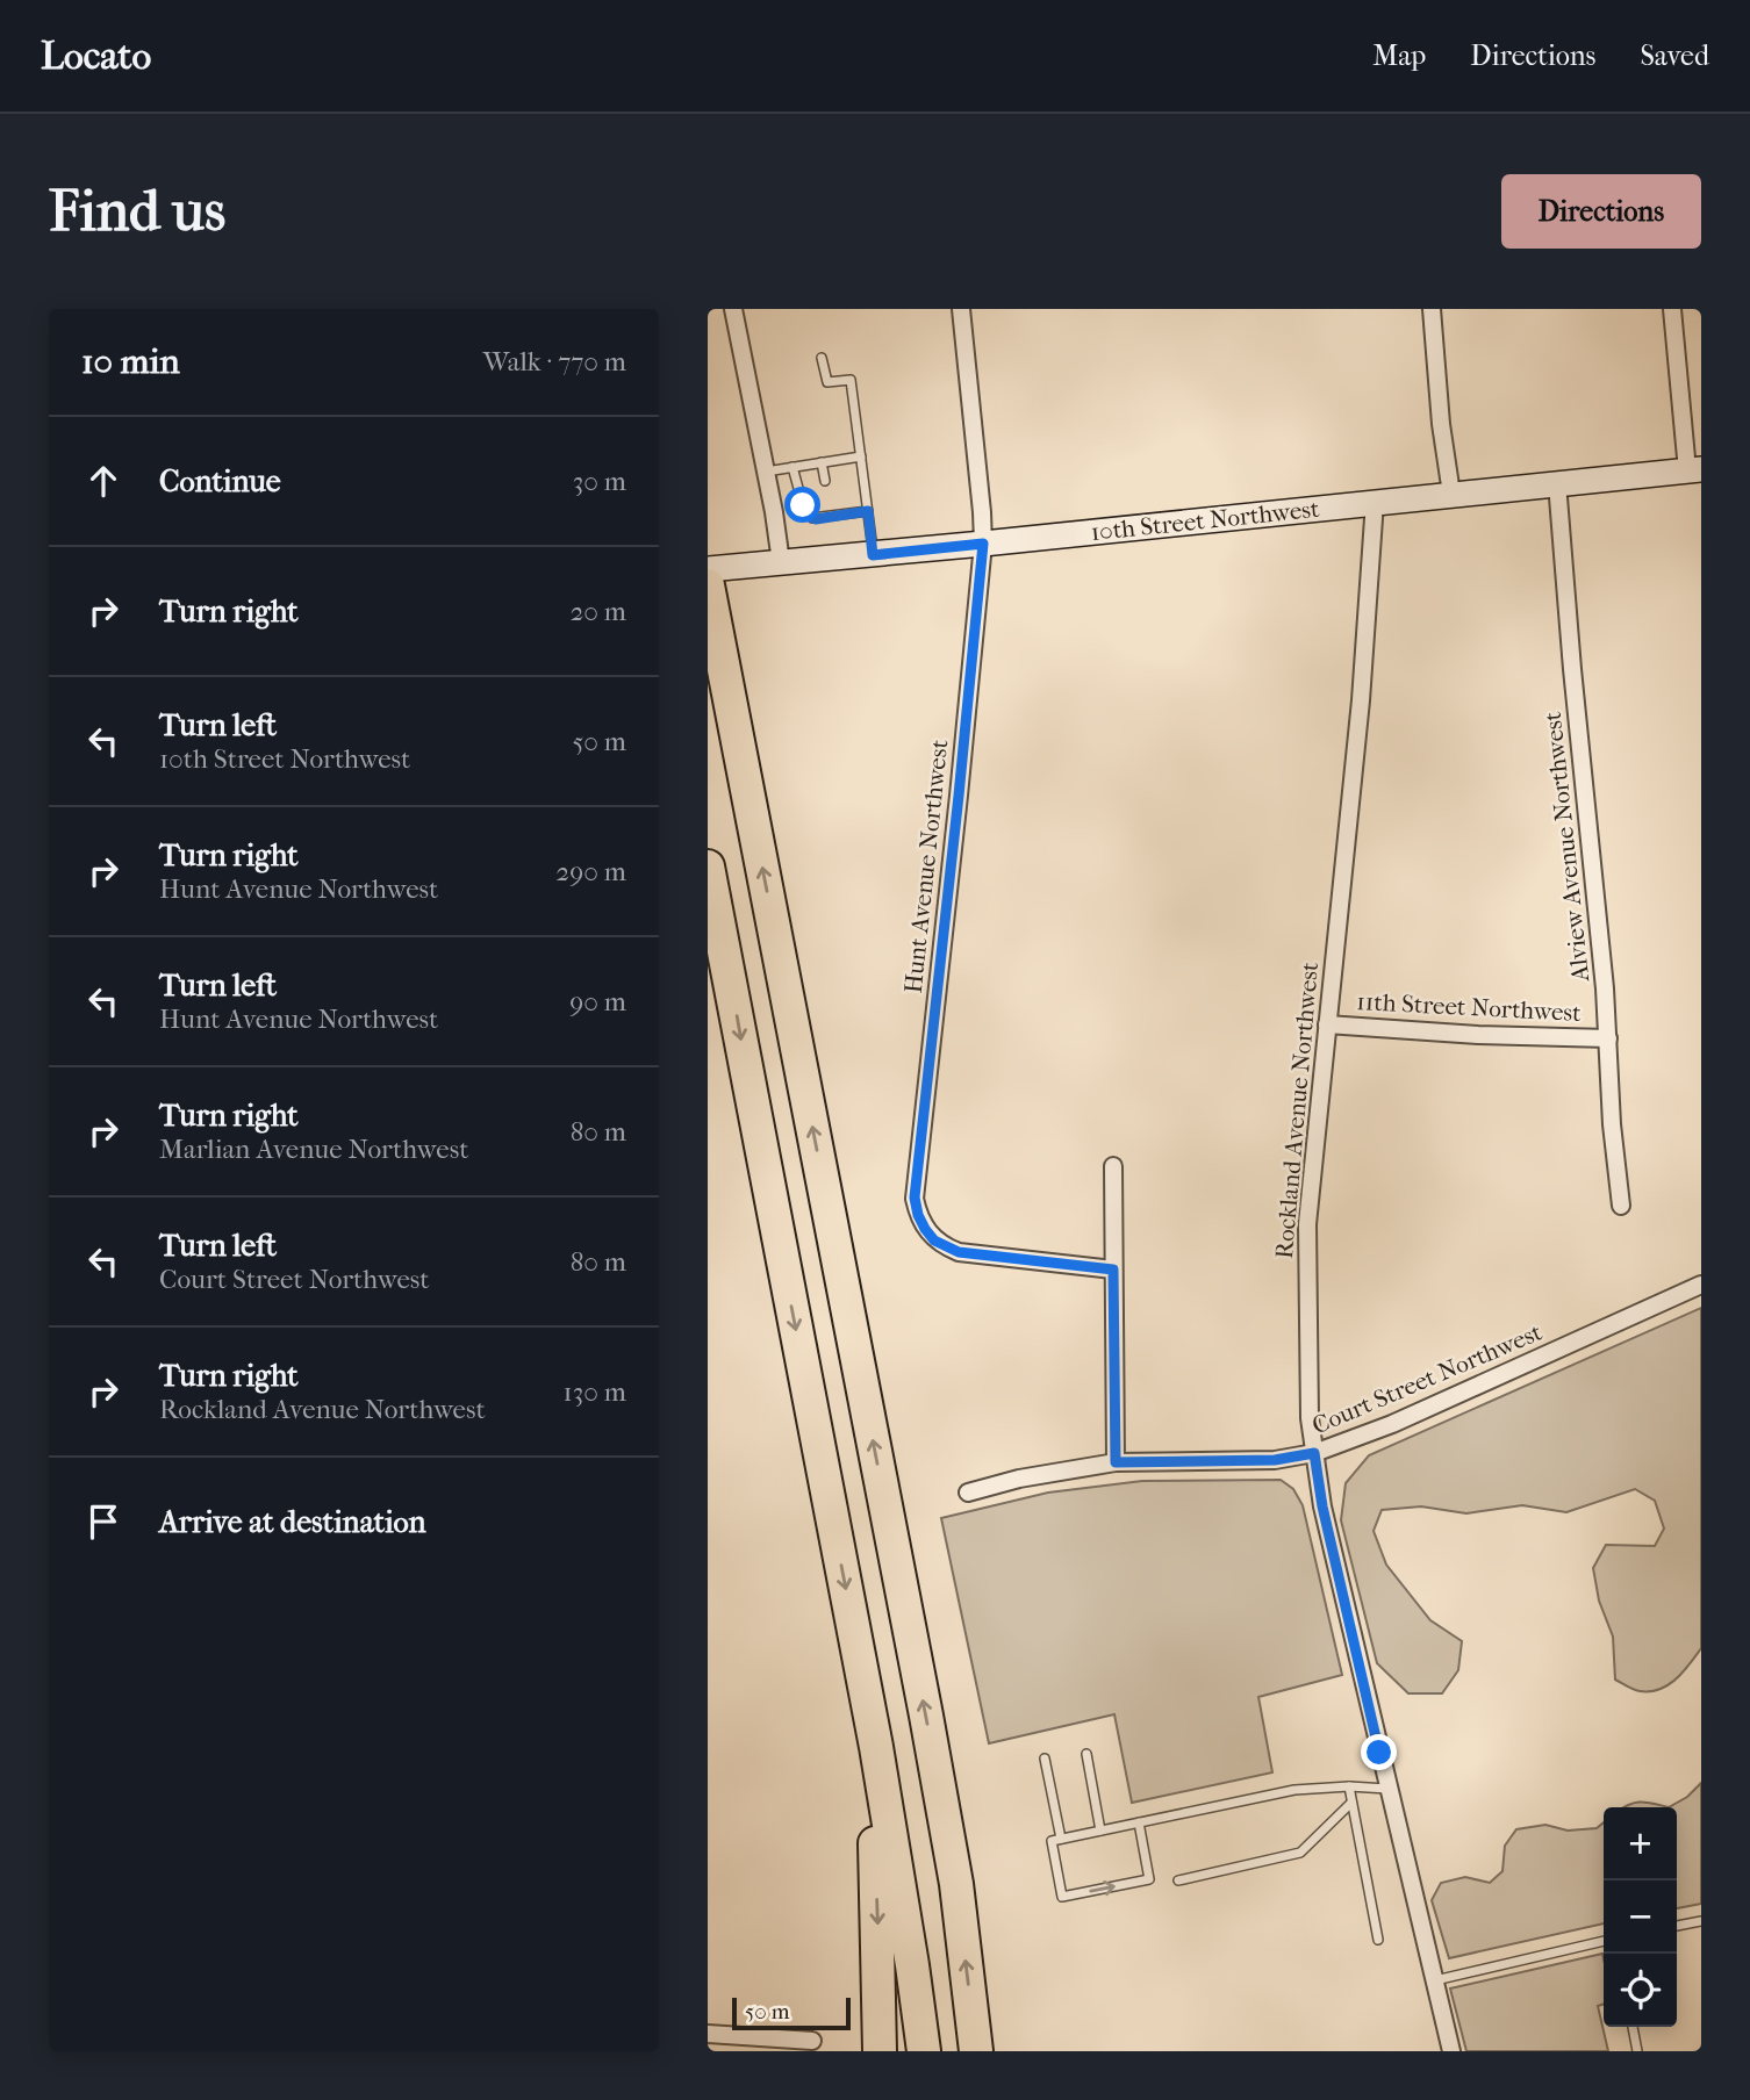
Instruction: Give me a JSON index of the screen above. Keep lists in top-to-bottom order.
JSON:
{
  "streets": {
    "main road": ["10th Street Northwest"],
    "street": [
      "Alview Avenue Northwest",
      "Hunt Avenue Northwest",
      "11th Street Northwest",
      "Rockland Avenue Northwest",
      "Court Street Northwest"
    ]
  },
  "crossings": [
    ["10th Street Northwest", "Alview Avenue Northwest"],
    ["10th Street Northwest", "Hunt Avenue Northwest"],
    ["10th Street Northwest", "Rockland Avenue Northwest"],
    ["Alview Avenue Northwest", "11th Street Northwest"],
    ["11th Street Northwest", "Rockland Avenue Northwest"],
    ["Rockland Avenue Northwest", "Court Street Northwest"]
  ],
  "scale_bar": "50 m",
  "page": {
    "header": "Locato",
    "nav": ["Map", "Directions", "Saved"],
    "buttons": "Directions",
    "title": "Find us",
    "heading": ["10 min", "Walk · 770 m"],
    "list": [
      ["Continue", "30 m"],
      ["Turn right", "20 m"],
      ["Turn left", "10th Street Northwest", "50 m"],
      ["Turn right", "Hunt Avenue Northwest", "290 m"],
      ["Turn left", "Hunt Avenue Northwest", "90 m"],
      ["Turn right", "Marlian Avenue Northwest", "80 m"],
      ["Turn left", "Court Street Northwest", "80 m"],
      ["Turn right", "Rockland Avenue Northwest", "130 m"],
      "Arrive at destination"
    ],
    "map_buttons": ["+", "−"],
    "scale": "50 m"
  }
}
